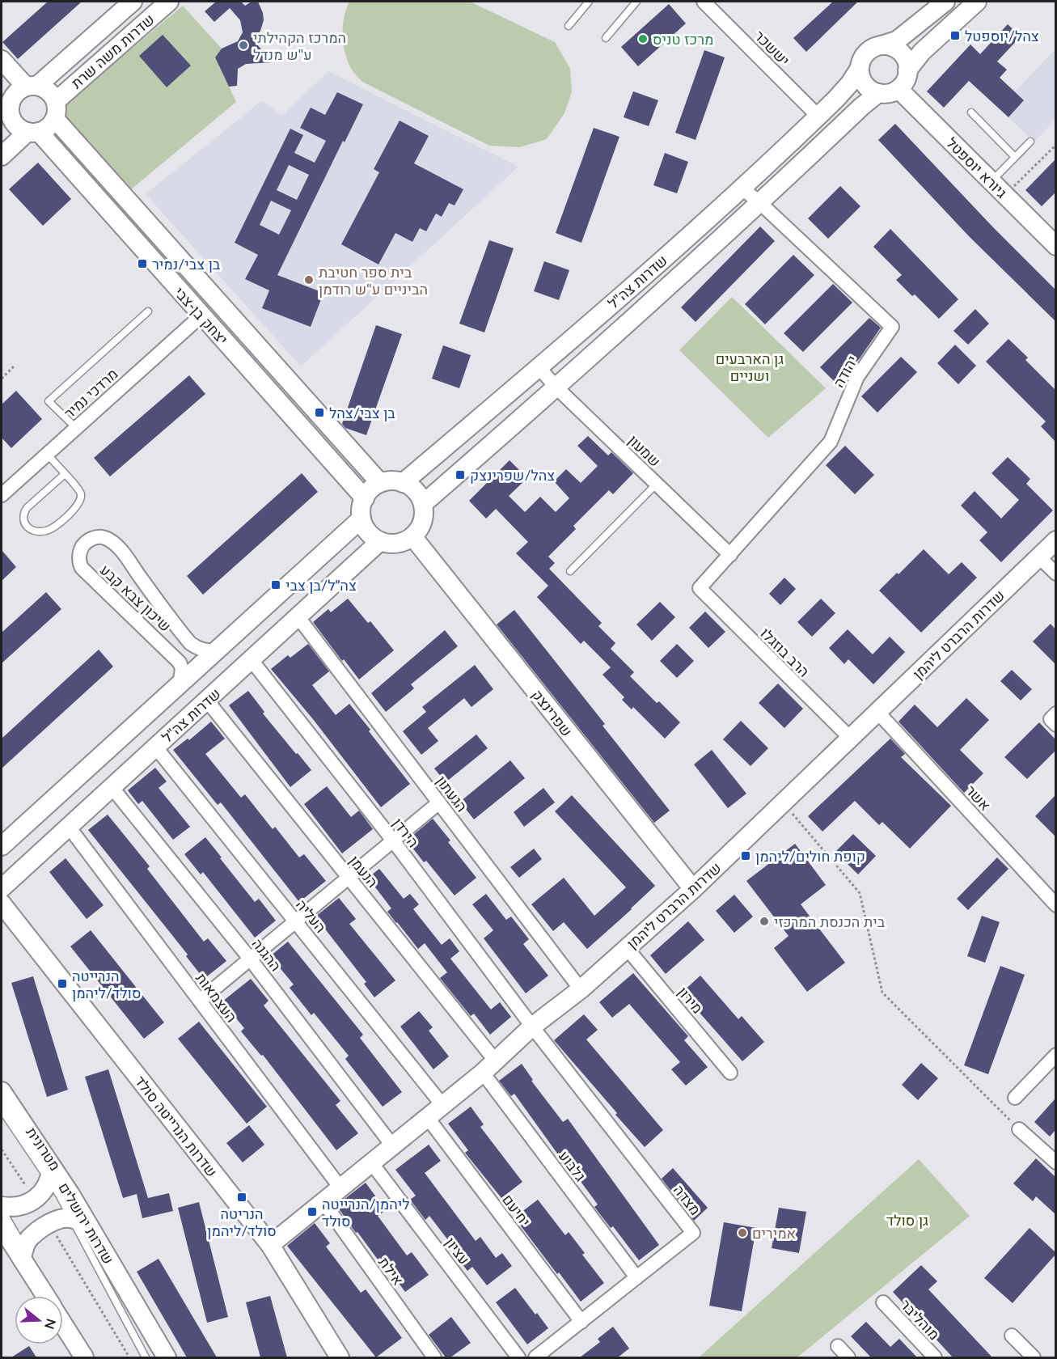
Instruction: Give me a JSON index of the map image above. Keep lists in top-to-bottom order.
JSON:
{
  "streets": {
    "street": [
      "יששכר",
      "שדרות משה שרת",
      "גיורא יוספטל",
      "שדרות צה\"ל",
      "יצחק בן-צבי",
      "יהודה",
      "מרדכי נמיר",
      "שמעון",
      "שיכון צבא קבע",
      "שדרות הרברט ליהמן",
      "הרב בוזגלו",
      "שפרינצק",
      "הגעתון",
      "אשר",
      "הירדן",
      "הנעמן",
      "העליה",
      "ההגנה",
      "העצמאות",
      "מירון",
      "שדרות הנרייטה סולד",
      "גלבוע",
      "מצדה",
      "יחיעם",
      "שדרות ירושלים",
      "עציון",
      "אילת",
      "מוהליבר"
    ],
    "lane": ["מטרונית"]
  },
  "crossings": [
    ["יששכר", "שדרות צה\"ל"],
    ["שדרות משה שרת", "יצחק בן-צבי"],
    ["גיורא יוספטל", "שדרות צה\"ל"],
    ["שדרות צה\"ל", "יצחק בן-צבי"],
    ["שדרות צה\"ל", "יהודה"],
    ["שדרות צה\"ל", "שמעון"],
    ["שדרות צה\"ל", "שיכון צבא קבע"],
    ["שדרות צה\"ל", "שפרינצק"],
    ["שדרות צה\"ל", "הגעתון"],
    ["שדרות צה\"ל", "הירדן"],
    ["שדרות צה\"ל", "הנעמן"],
    ["שדרות צה\"ל", "העליה"],
    ["שדרות צה\"ל", "ההגנה"],
    ["שדרות צה\"ל", "העצמאות"],
    ["יצחק בן-צבי", "מרדכי נמיר"],
    ["יצחק בן-צבי", "שפרינצק"],
    ["יהודה", "שמעון"],
    ["יהודה", "הרב בוזגלו"],
    ["שדרות הרברט ליהמן", "הרב בוזגלו"],
    ["שדרות הרברט ליהמן", "שפרינצק"],
    ["שדרות הרברט ליהמן", "הגעתון"],
    ["שדרות הרברט ליהמן", "אשר"],
    ["שדרות הרברט ליהמן", "הירדן"],
    ["שדרות הרברט ליהמן", "הנעמן"],
    ["שדרות הרברט ליהמן", "העליה"],
    ["שדרות הרברט ליהמן", "ההגנה"],
    ["שדרות הרברט ליהמן", "העצמאות"],
    ["שדרות הרברט ליהמן", "מירון"],
    ["שדרות הרברט ליהמן", "שדרות הנרייטה סולד"],
    ["שדרות הרברט ליהמן", "גלבוע"],
    ["שדרות הרברט ליהמן", "מצדה"],
    ["שדרות הרברט ליהמן", "יחיעם"],
    ["שדרות הרברט ליהמן", "עציון"],
    ["שדרות הרברט ליהמן", "אילת"],
    ["הירדן", "מצדה"],
    ["הנעמן", "גלבוע"],
    ["מטרונית", "שדרות ירושלים"],
    ["גלבוע", "מצדה"],
    ["מצדה", "יחיעם"]
  ],
  "parks": ["גן הארבעים ושניים", "גן סולד"],
  "places": {
    "transit": [
      "צהל/יוספטל",
      "בן צבי/נמיר",
      "בן צבי/צהל",
      "צהל/שפרינצק",
      "צה״ל/בן צבי",
      "קופת חולים/ליהמן",
      "הנרייטה סולד/ליהמן",
      "הנריטה סולד/ליהמן",
      "ליהמן/הנרייטה סולד"
    ],
    "other": [
      "מרכז טניס",
      "המרכז הקהילתי ע\"ש מנדל",
      "בית ספר חטיבת הביניים ע\"ש רודמן",
      "בית הכנסת המרכזי",
      "אמירים"
    ]
  },
  "north": "right"
}
